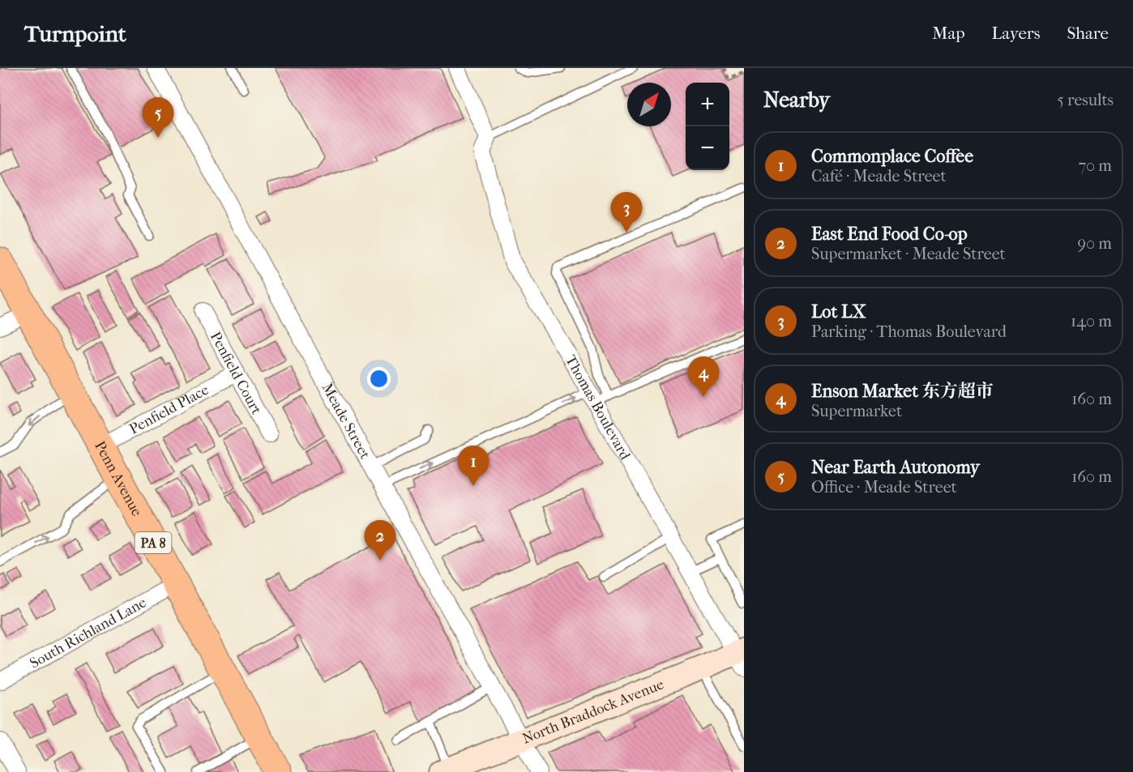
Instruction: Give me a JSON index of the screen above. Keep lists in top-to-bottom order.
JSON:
{
  "streets": {
    "highway": ["Penn Avenue", "PA 8"],
    "main road": ["North Braddock Avenue"],
    "street": [
      "Penfield Court",
      "Thomas Boulevard",
      "Penfield Place",
      "Meade Street",
      "South Richland Lane"
    ]
  },
  "crossings": [
    ["Penfield Court", "Penfield Place"],
    ["Thomas Boulevard", "North Braddock Avenue"],
    ["Penfield Place", "Penn Avenue"],
    ["Meade Street", "North Braddock Avenue"],
    ["Penn Avenue", "South Richland Lane"]
  ],
  "north": "top right",
  "page": {
    "header": "Turnpoint",
    "nav": ["Map", "Layers", "Share"],
    "heading": ["Nearby", "5 results"],
    "map_buttons": ["+", "−"],
    "pins": [
      "5",
      "3",
      "4",
      "1",
      "2"
    ],
    "list": [
      {
        "mark": "1",
        "name": "Commonplace Coffee",
        "note": "Café · Meade Street",
        "value": "70 m"
      },
      {
        "mark": "2",
        "name": "East End Food Co-op",
        "note": "Supermarket · Meade Street",
        "value": "90 m"
      },
      {
        "mark": "3",
        "name": "Lot LX",
        "note": "Parking · Thomas Boulevard",
        "value": "140 m"
      },
      {
        "mark": "4",
        "name": "Enson Market 东方超市",
        "note": "Supermarket",
        "value": "160 m"
      },
      {
        "mark": "5",
        "name": "Near Earth Autonomy",
        "note": "Office · Meade Street",
        "value": "160 m"
      }
    ]
  }
}
